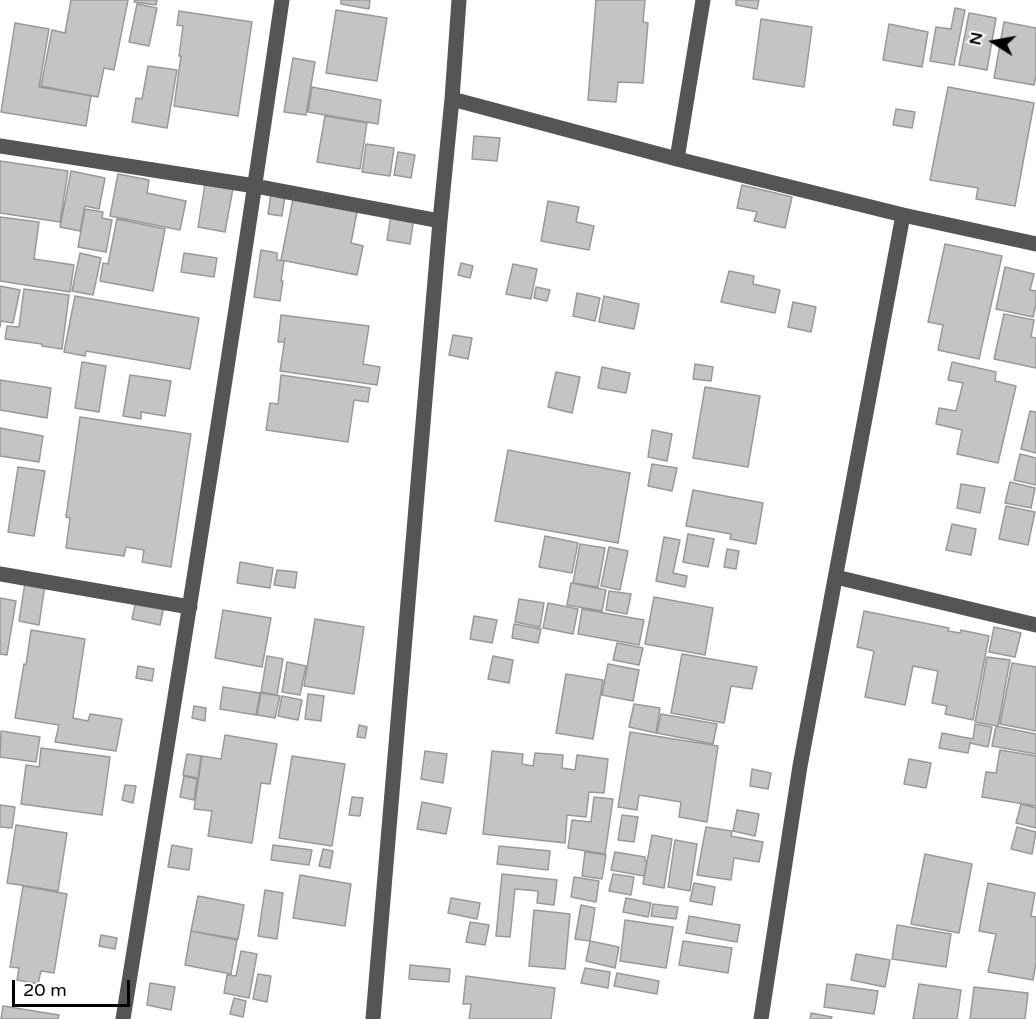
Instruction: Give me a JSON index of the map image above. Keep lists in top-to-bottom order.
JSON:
{
  "scale_bar": "20 m",
  "north": "left"
}
